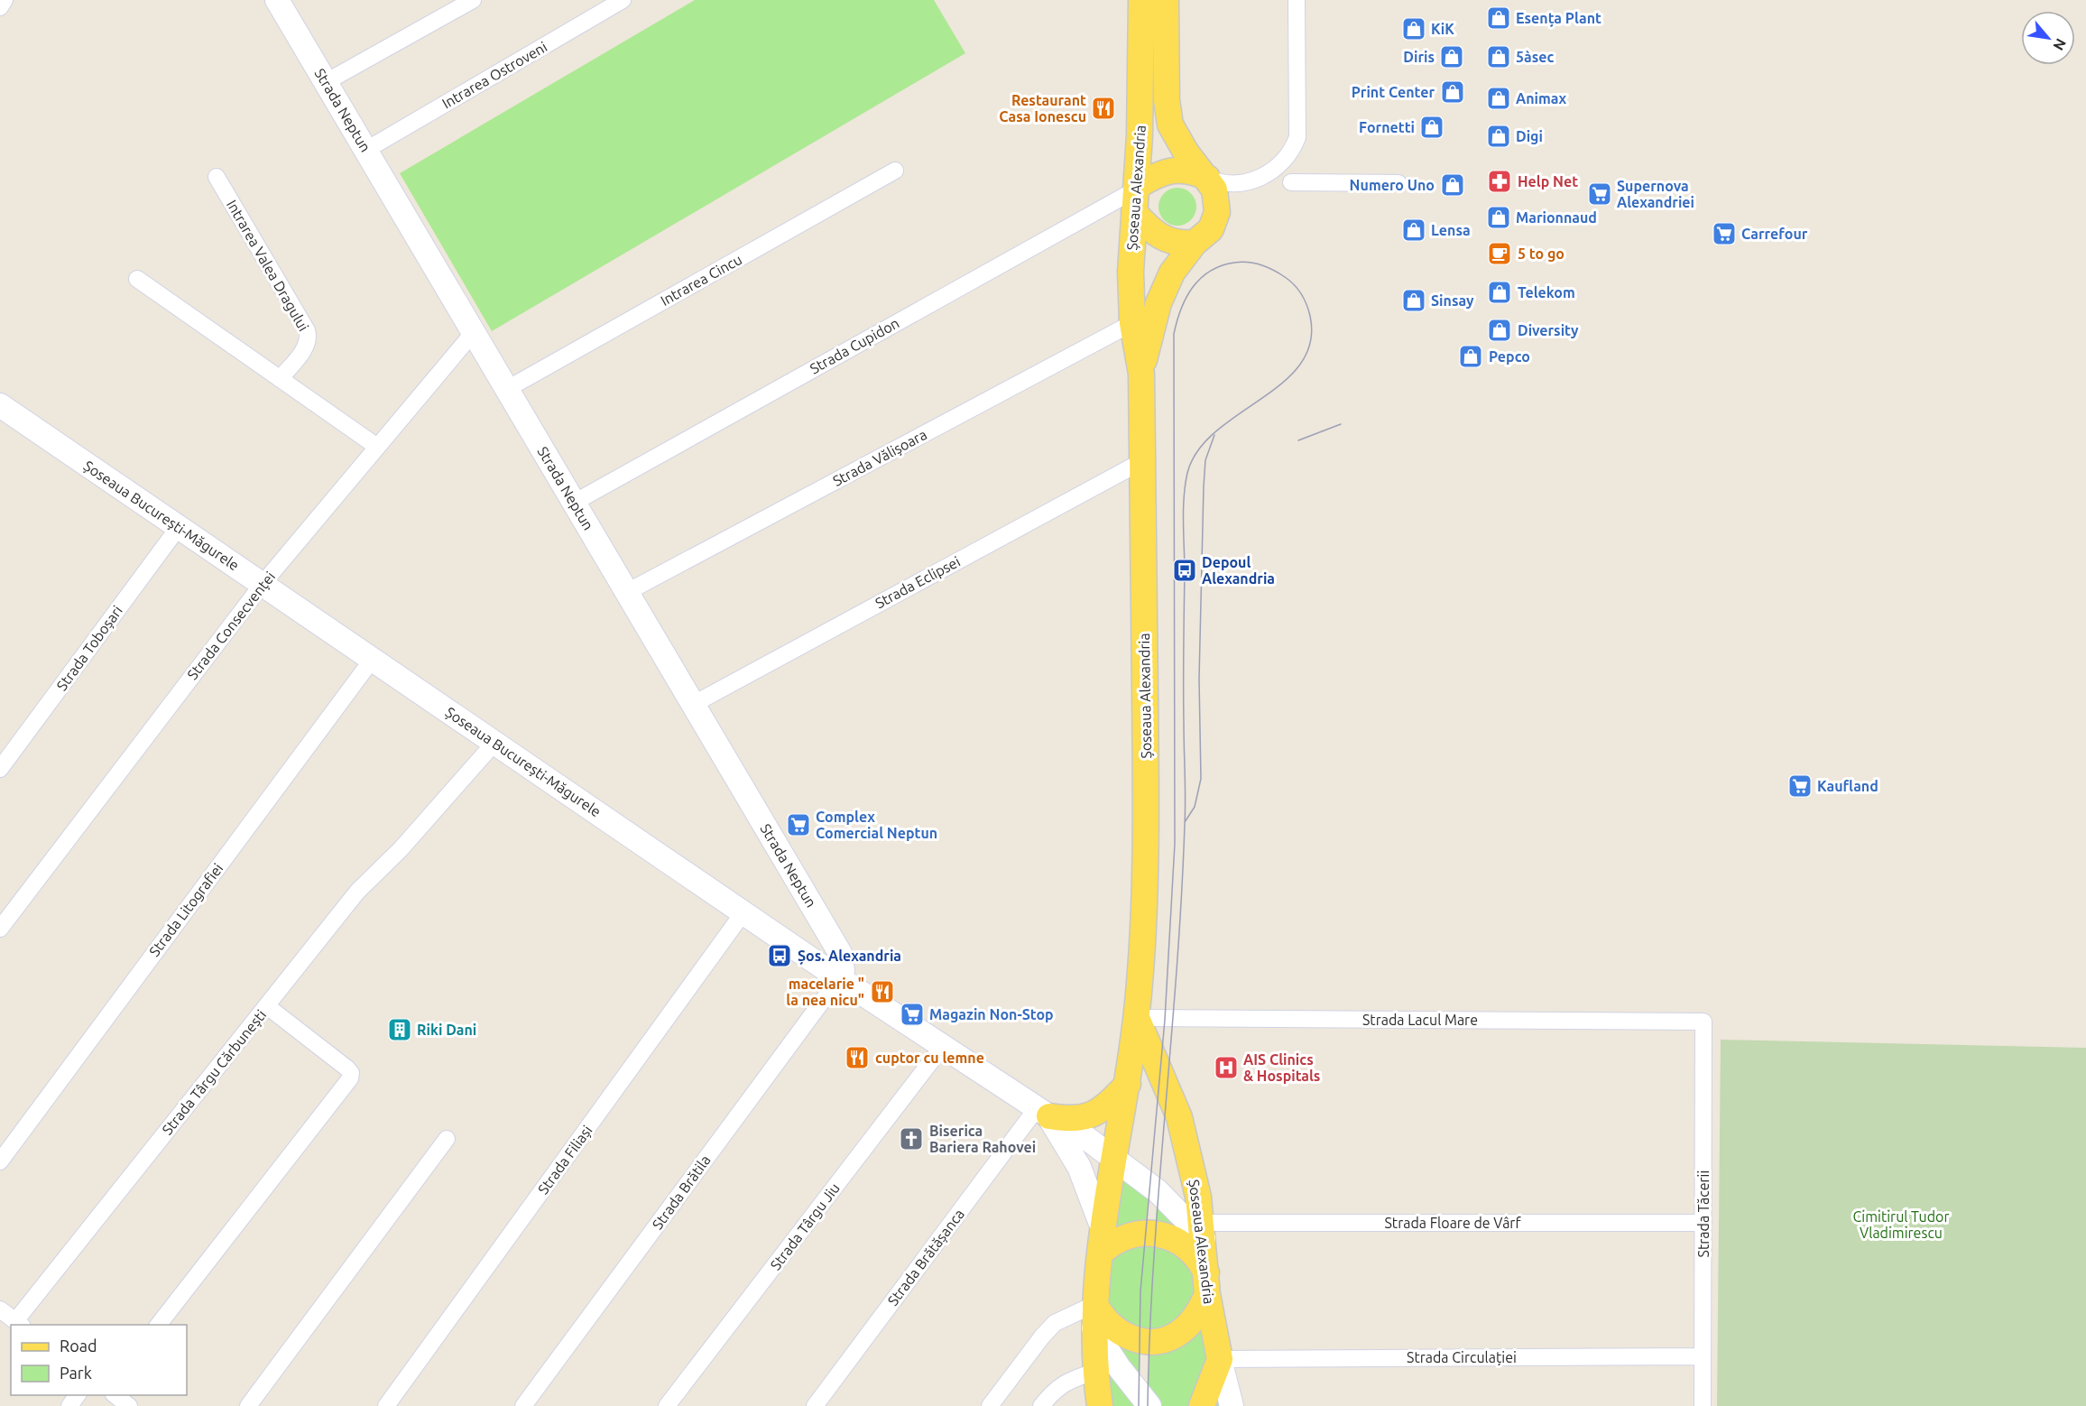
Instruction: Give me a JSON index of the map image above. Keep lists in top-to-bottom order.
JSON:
{
  "streets": {
    "main road": ["Strada Neptun", "Șoseaua Alexandria", "Șoseaua București-Măgurele"],
    "street": [
      "Intrarea Ostroveni",
      "Intrarea Valea Dragului",
      "Intrarea Cincu",
      "Strada Cupidon",
      "Strada Vălișoara",
      "Strada Eclipsei",
      "Strada Consecvenței",
      "Strada Toboșari",
      "Strada Litografiei",
      "Strada Lacul Mare",
      "Strada Târgu Cărbunești",
      "Strada Filiași",
      "Strada Brătila",
      "Strada Tăcerii",
      "Strada Floare de Vârf",
      "Strada Târgu Jiu",
      "Strada Brătășanca",
      "Strada Circulației"
    ]
  },
  "crossings": [
    ["Intrarea Ostroveni", "Strada Neptun"],
    ["Strada Neptun", "Intrarea Cincu"],
    ["Strada Neptun", "Strada Cupidon"],
    ["Strada Neptun", "Strada Vălișoara"],
    ["Strada Neptun", "Șoseaua București-Măgurele"],
    ["Strada Neptun", "Strada Eclipsei"],
    ["Strada Neptun", "Strada Consecvenței"],
    ["Strada Neptun", "Strada Brătila"],
    ["Șoseaua Alexandria", "Strada Cupidon"],
    ["Șoseaua Alexandria", "Strada Vălișoara"],
    ["Șoseaua Alexandria", "Șoseaua București-Măgurele"],
    ["Șoseaua Alexandria", "Strada Eclipsei"],
    ["Șoseaua Alexandria", "Strada Lacul Mare"],
    ["Șoseaua Alexandria", "Strada Floare de Vârf"],
    ["Șoseaua Alexandria", "Strada Circulației"],
    ["Șoseaua București-Măgurele", "Strada Consecvenței"],
    ["Șoseaua București-Măgurele", "Strada Toboșari"],
    ["Șoseaua București-Măgurele", "Strada Litografiei"],
    ["Șoseaua București-Măgurele", "Strada Filiași"],
    ["Șoseaua București-Măgurele", "Strada Brătila"],
    ["Șoseaua București-Măgurele", "Strada Floare de Vârf"],
    ["Șoseaua București-Măgurele", "Strada Târgu Jiu"],
    ["Șoseaua București-Măgurele", "Strada Brătășanca"],
    ["Strada Lacul Mare", "Strada Tăcerii"],
    ["Strada Tăcerii", "Strada Floare de Vârf"],
    ["Strada Tăcerii", "Strada Circulației"]
  ],
  "parks": ["Cimitirul Tudor Vladimirescu"],
  "places": {
    "shop": [
      "Esența Plant",
      "KiK",
      "Diris",
      "5àsec",
      "Print Center",
      "Animax",
      "Fornetti",
      "Digi",
      "Numero Uno",
      "Marionnaud",
      "Lensa",
      "Telekom",
      "Sinsay",
      "Diversity",
      "Pepco"
    ],
    "restaurant": ["Restaurant Casa Ionescu", "macelarie \" la nea nicu\"", "cuptor cu lemne"],
    "pharmacy": ["Help Net"],
    "supermarket": [
      "Supernova Alexandriei",
      "Carrefour",
      "Kaufland",
      "Complex Comercial Neptun",
      "Magazin Non-Stop"
    ],
    "cafe": ["5 to go"],
    "bus stop": ["Depoul Alexandria", "Șos. Alexandria"],
    "building": ["Riki Dani"],
    "hospital": ["AIS Clinics & Hospitals"],
    "church": ["Biserica Bariera Rahovei"]
  },
  "legend": ["Road", "Park"],
  "north": "bottom right"
}
